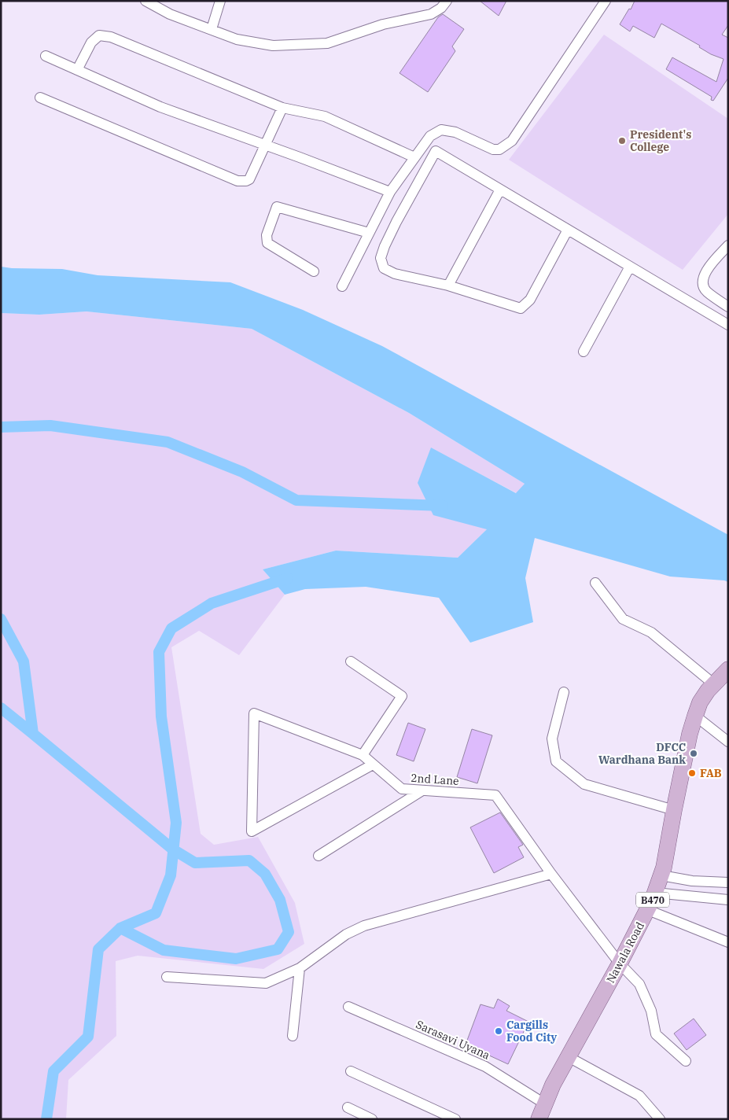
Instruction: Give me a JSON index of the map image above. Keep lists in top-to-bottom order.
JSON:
{
  "streets": {
    "main road": ["B470", "Nawala Road"],
    "street": ["2nd Lane", "Sarasavi Uyana"]
  },
  "crossings": [
    ["2nd Lane", "Nawala Road"],
    ["Nawala Road", "Sarasavi Uyana"]
  ],
  "places": [
    "President's College",
    "DFCC Wardhana Bank",
    "FAB",
    "Cargills Food City"
  ]
}
